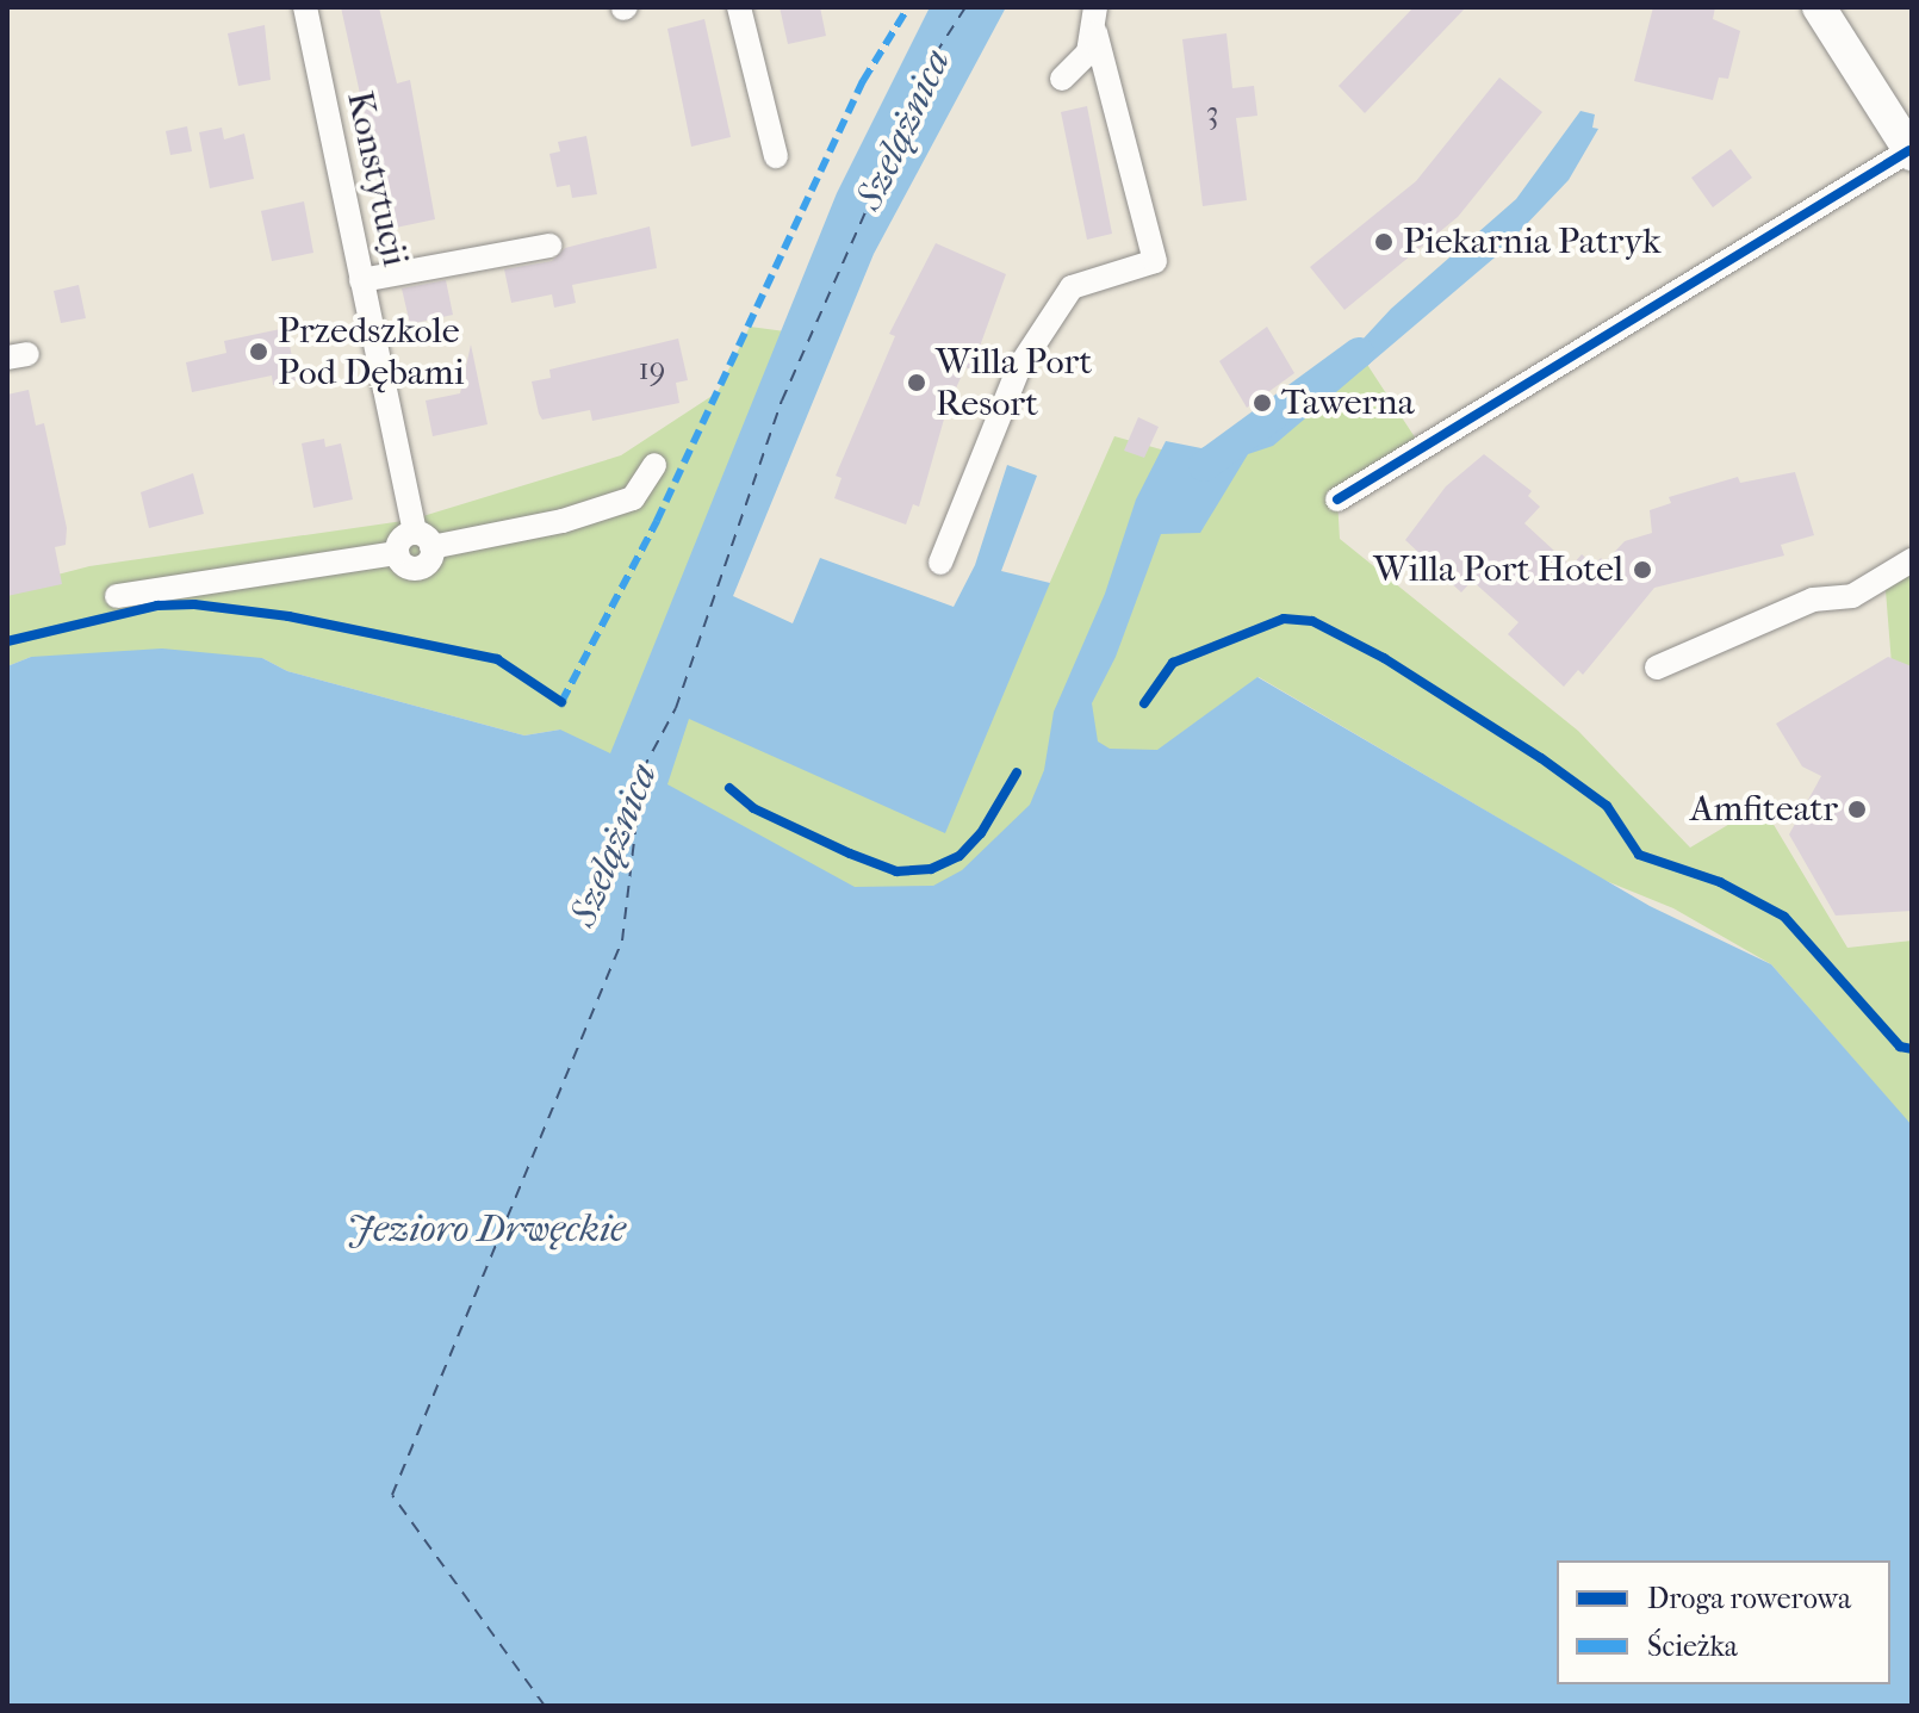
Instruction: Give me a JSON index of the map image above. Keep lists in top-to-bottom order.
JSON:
{
  "streets": {
    "street": ["Konstytucji"]
  },
  "water": ["Szelążnica", "Jezioro Drwęckie"],
  "places": [
    "Piekarnia Patryk",
    "Przedszkole Pod Dębami",
    "Willa Port Resort",
    "Tawerna",
    "Willa Port Hotel",
    "Amfiteatr"
  ],
  "house_numbers": ["3", "19"],
  "legend": ["Droga rowerowa", "Ścieżka"]
}
